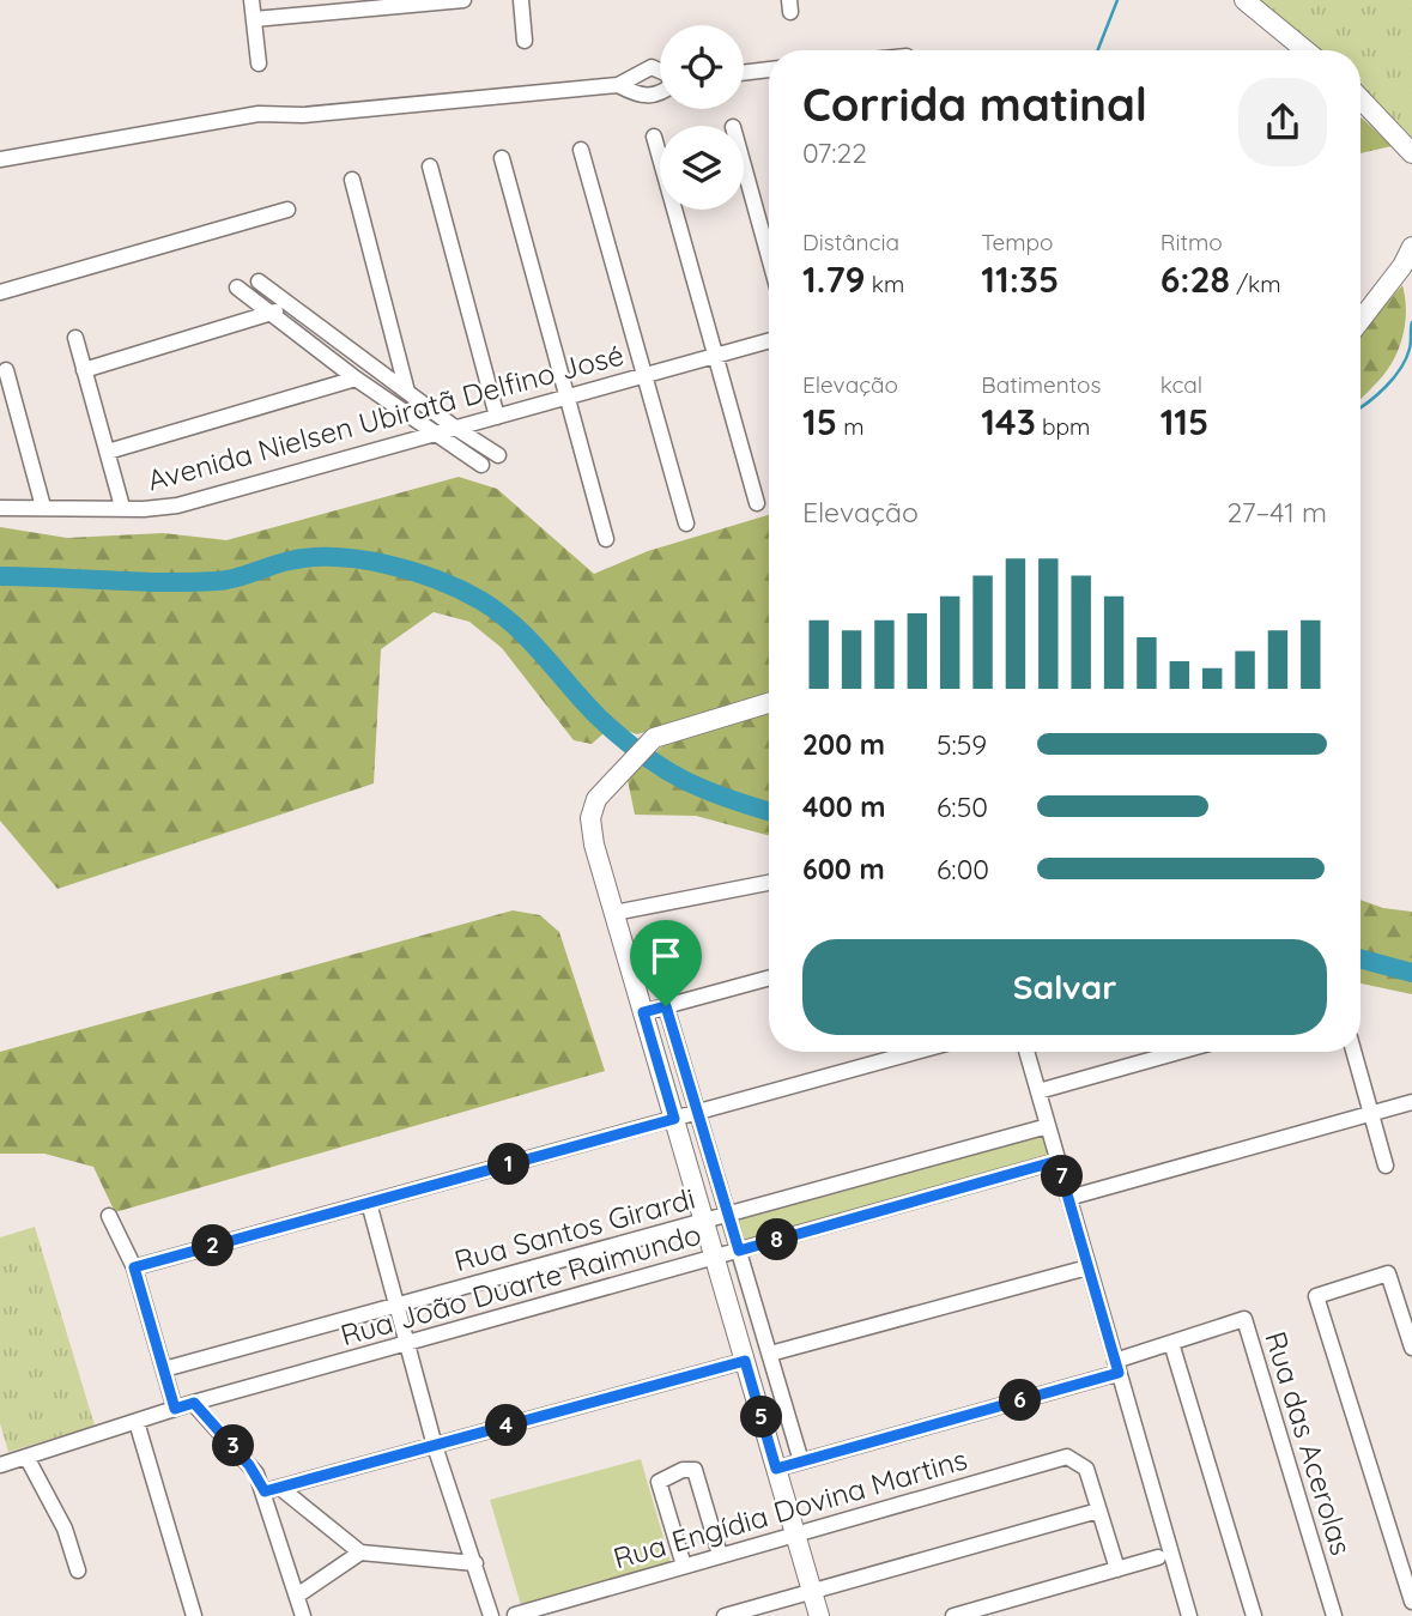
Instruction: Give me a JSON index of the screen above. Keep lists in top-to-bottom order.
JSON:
{
  "streets": {
    "street": [
      "Avenida Nielsen Ubiratã Delfino José",
      "Rua Santos Girardi",
      "Rua João Duarte Raimundo",
      "Rua das Acerolas",
      "Rua Engídia Dovina Martins"
    ]
  },
  "page": {
    "heading": ["Corrida matinal", "07:22"],
    "stats": [
      ["Distância", "1.79 km"],
      ["Tempo", "11:35"],
      ["Ritmo", "6:28 /km"],
      ["Elevação", "15 m"],
      ["Batimentos", "143 bpm"],
      ["kcal", "115"]
    ],
    "chart": ["Elevação", "27–41 m"],
    "list": [
      {
        "name": "200 m",
        "note": "5:59"
      },
      {
        "name": "400 m",
        "note": "6:50"
      },
      {
        "name": "600 m",
        "note": "6:00"
      }
    ],
    "buttons": "Salvar",
    "pins": [
      "1",
      "7",
      "8",
      "2",
      "6",
      "5",
      "4",
      "3"
    ]
  }
}
